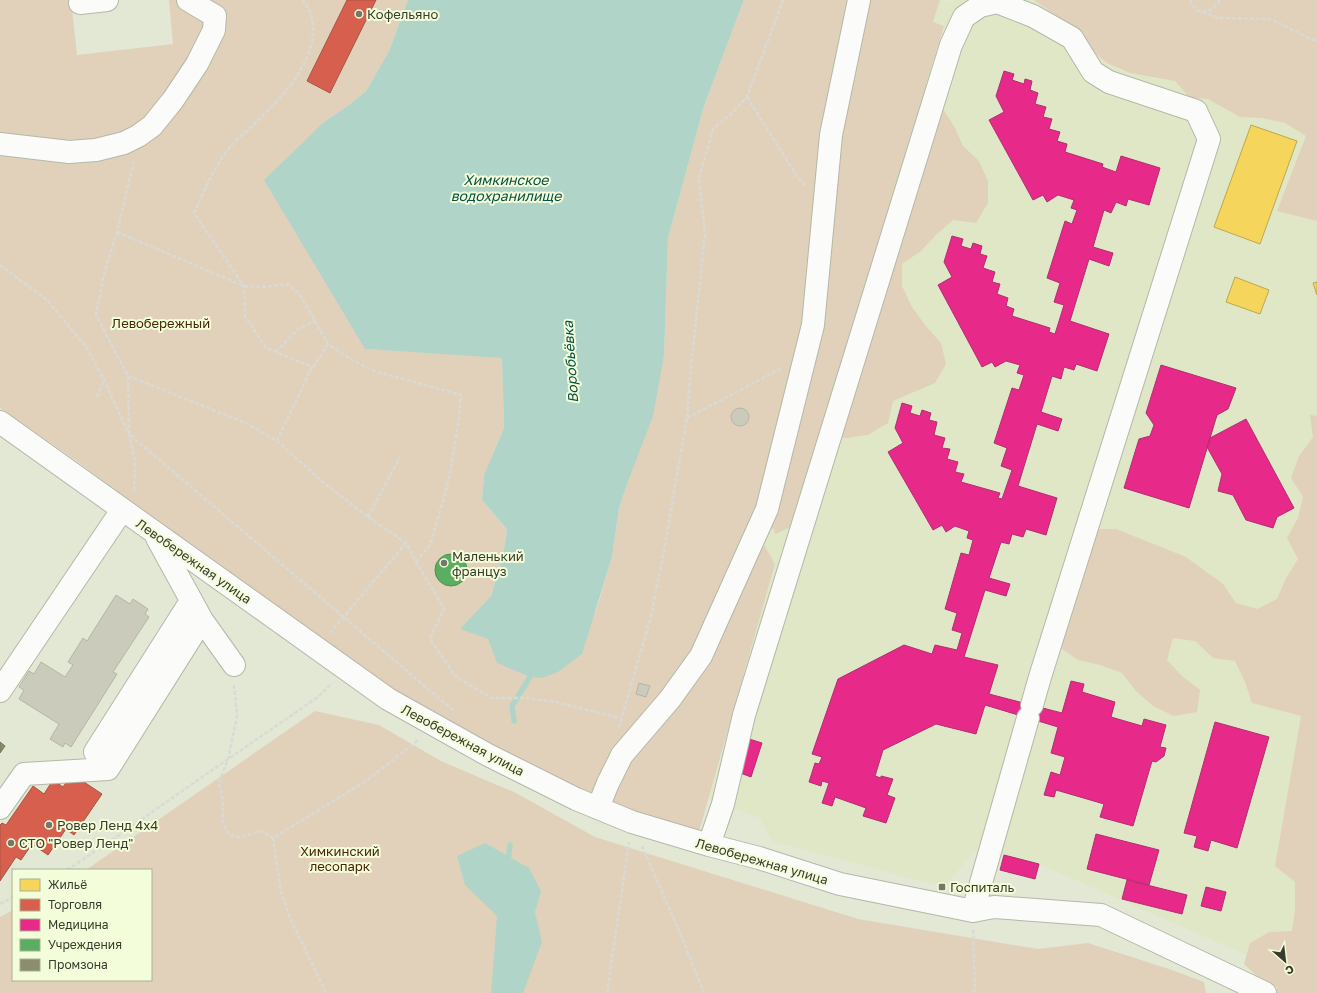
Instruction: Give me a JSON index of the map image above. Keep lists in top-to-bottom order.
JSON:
{
  "streets": {
    "street": ["Левобережная улица"]
  },
  "water": ["Химкинское водохранилище", "Воробьёвка"],
  "parks": ["Левобережный", "Химкинский лесопарк"],
  "places": {
    "other": [
      "Кофельяно",
      "Маленький француз",
      "Ровер Ленд 4х4",
      "СТО \"Ровер Ленд\""
    ],
    "transit": ["Госпиталь"]
  },
  "legend": [
    "Жильё",
    "Торговля",
    "Медицина",
    "Учреждения",
    "Промзона"
  ],
  "north": "bottom right"
}
